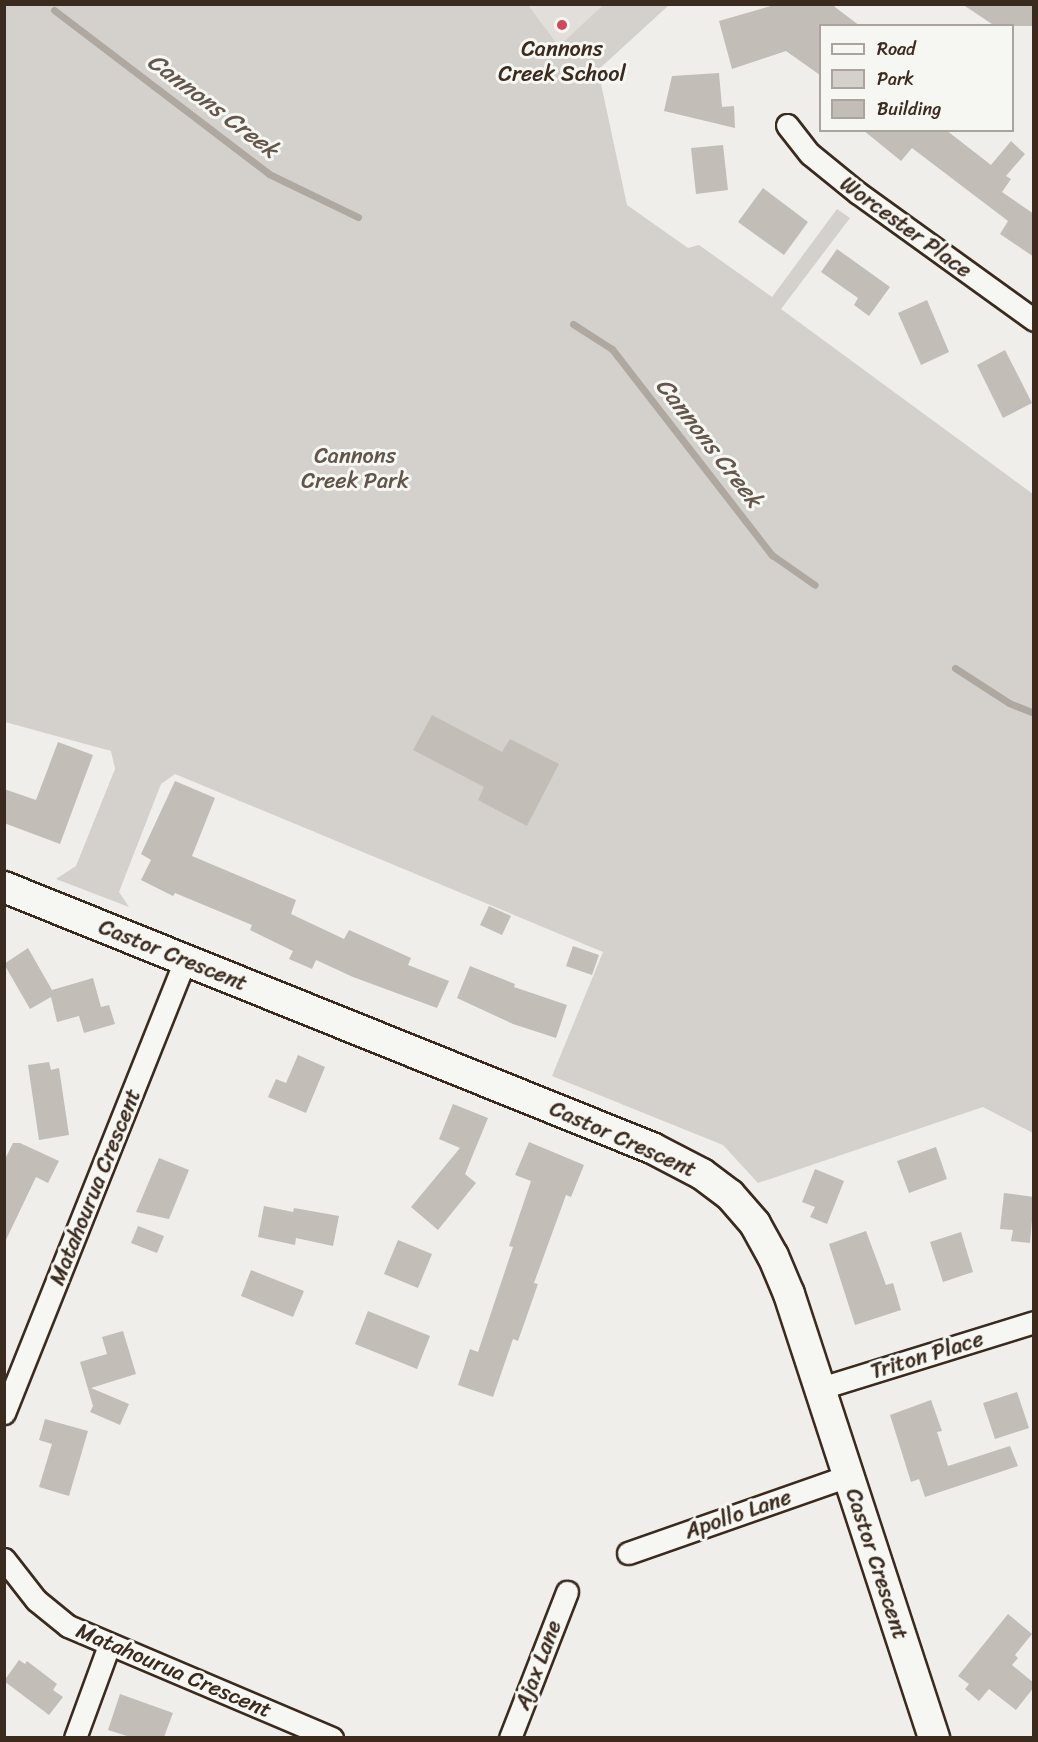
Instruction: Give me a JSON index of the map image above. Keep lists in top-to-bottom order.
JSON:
{
  "streets": {
    "street": [
      "Worcester Place",
      "Castor Crescent",
      "Matahourua Crescent",
      "Triton Place",
      "Apollo Lane",
      "Ajax Lane"
    ]
  },
  "crossings": [
    ["Castor Crescent", "Matahourua Crescent"],
    ["Castor Crescent", "Triton Place"],
    ["Castor Crescent", "Apollo Lane"]
  ],
  "water": ["Cannons Creek"],
  "parks": ["Cannons Creek Park"],
  "places": ["Cannons Creek School"],
  "legend": ["Road", "Park", "Building"]
}
